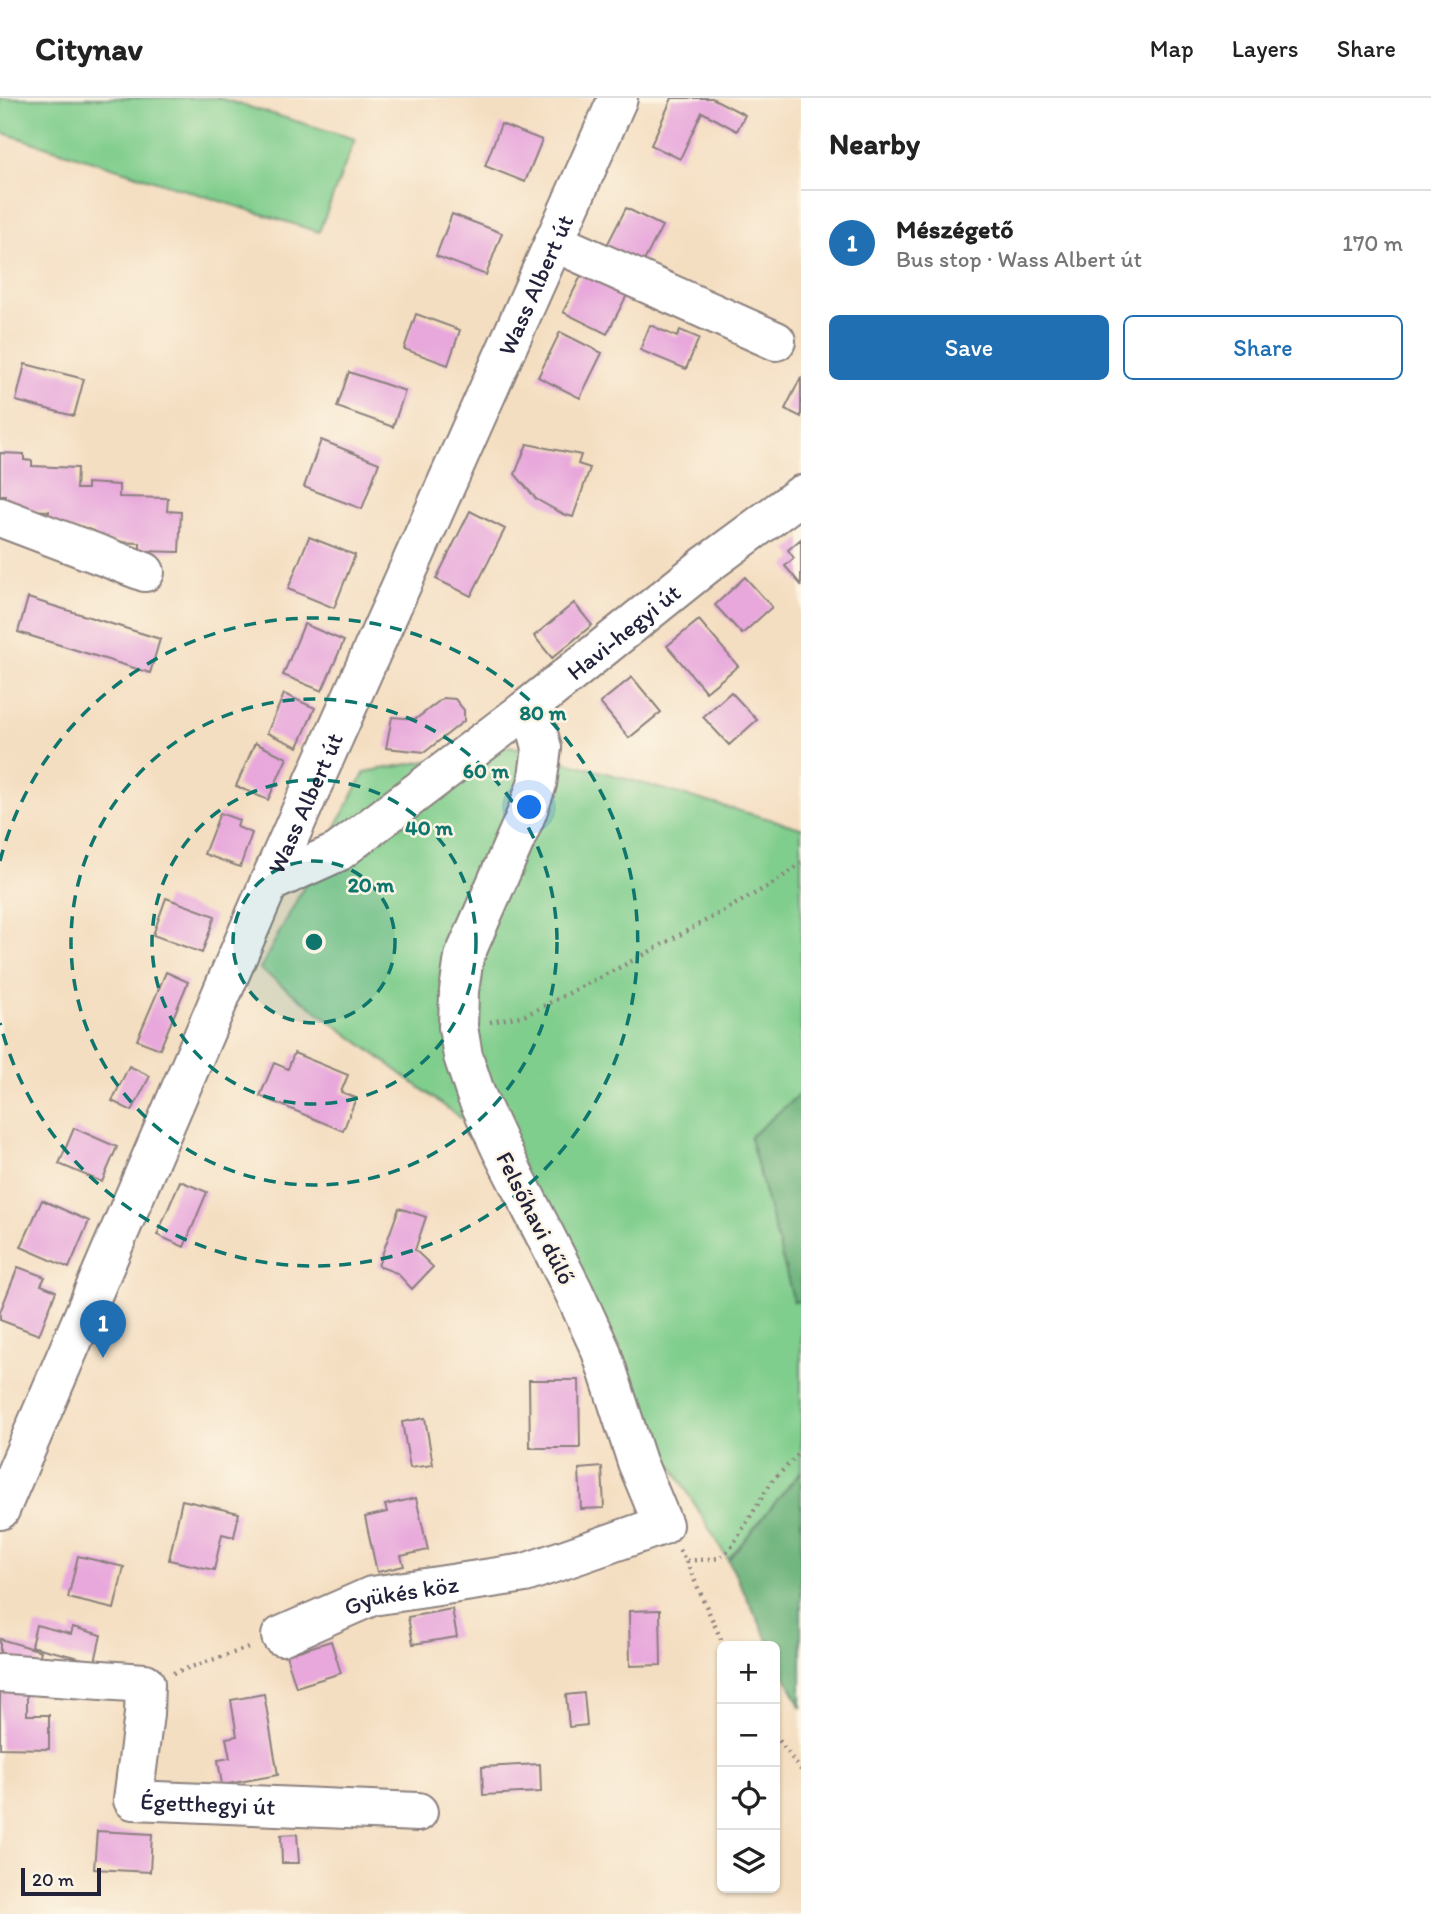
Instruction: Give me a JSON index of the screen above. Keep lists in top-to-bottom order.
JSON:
{
  "streets": {
    "street": [
      "Wass Albert út",
      "Havi-hegyi út",
      "Felsőhavi dűlő",
      "Gyükés köz",
      "Égetthegyi út"
    ]
  },
  "crossings": [
    ["Wass Albert út", "Havi-hegyi út"],
    ["Havi-hegyi út", "Felsőhavi dűlő"],
    ["Felsőhavi dűlő", "Gyükés köz"]
  ],
  "scale_bar": "20 m",
  "page": {
    "header": "Citynav",
    "nav": ["Map", "Layers", "Share"],
    "heading": "Nearby",
    "list": [
      {
        "mark": "1",
        "name": "Mészégető",
        "note": "Bus stop · Wass Albert út",
        "value": "170 m"
      }
    ],
    "buttons": ["Save", "Share"],
    "pins": "1",
    "map_buttons": ["+", "−"],
    "scale": "20 m"
  },
  "rings": [
    "80 m",
    "60 m",
    "40 m",
    "20 m"
  ]
}
